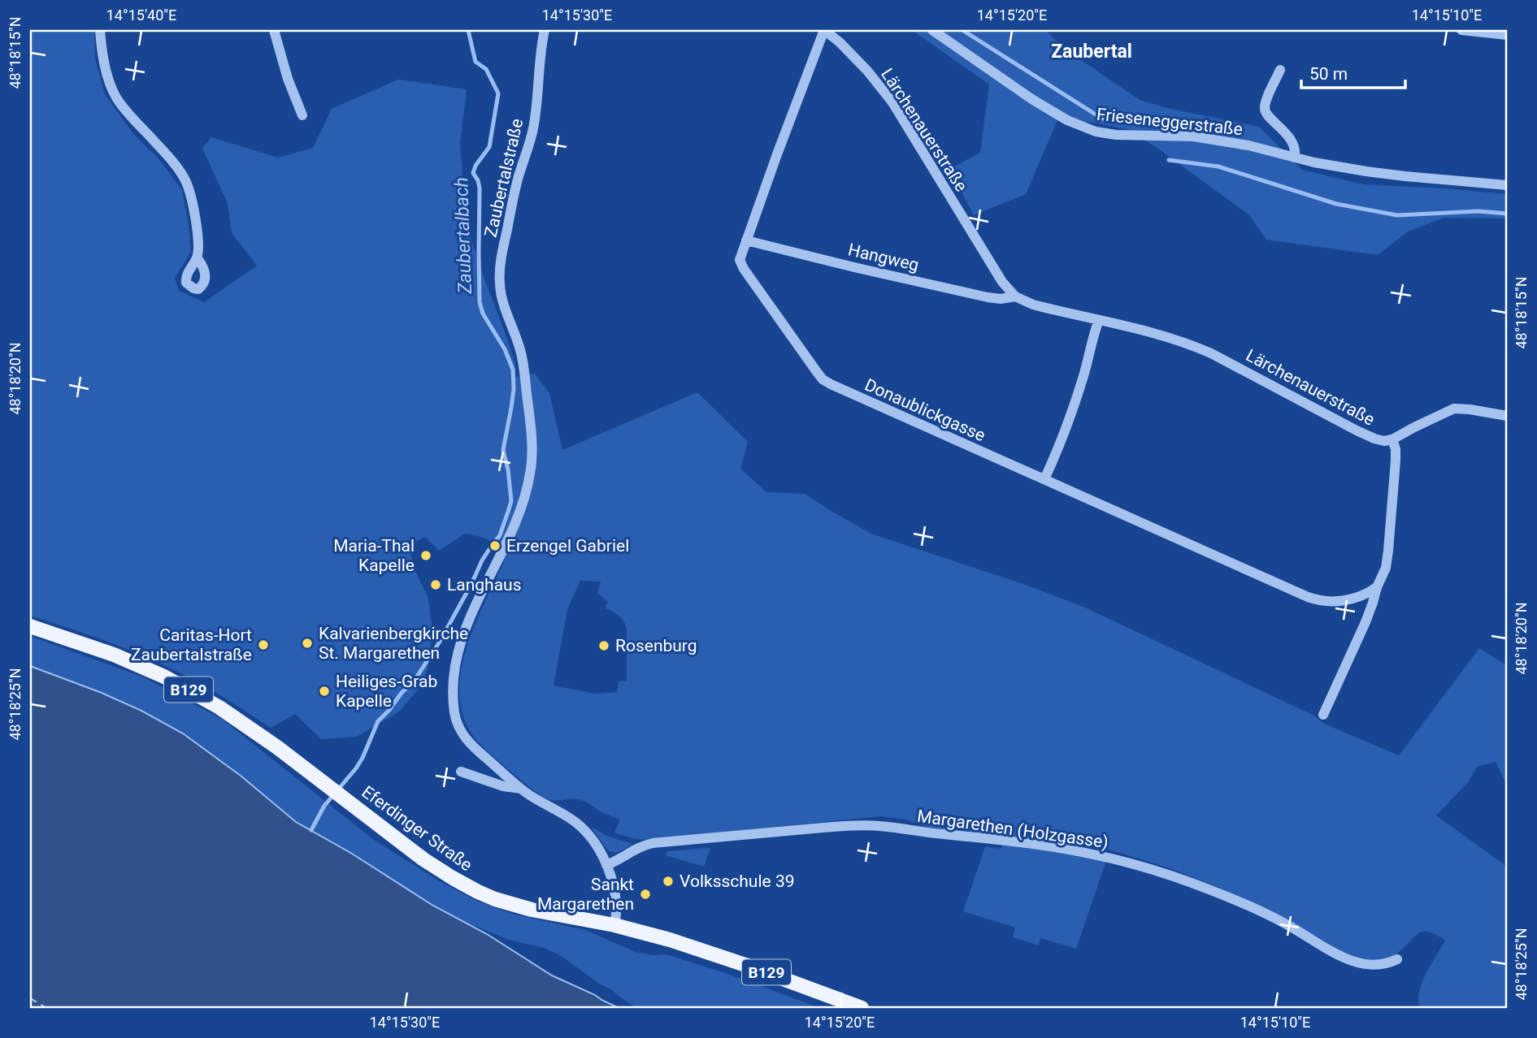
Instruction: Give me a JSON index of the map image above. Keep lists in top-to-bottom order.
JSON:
{
  "streets": {
    "main road": ["B129", "Eferdinger Straße"],
    "street": [
      "Frieseneggerstraße",
      "Lärchenauerstraße",
      "Zaubertalstraße",
      "Hangweg",
      "Donaublickgasse",
      "Margarethen (Holzgasse)"
    ]
  },
  "crossings": [
    ["Lärchenauerstraße", "Hangweg"],
    ["Lärchenauerstraße", "Donaublickgasse"],
    ["Zaubertalstraße", "Eferdinger Straße"],
    ["Zaubertalstraße", "Margarethen (Holzgasse)"],
    ["Hangweg", "Donaublickgasse"]
  ],
  "districts": ["Zaubertal"],
  "water": ["Zaubertalbach"],
  "places": [
    "Erzengel Gabriel",
    "Maria-Thal Kapelle",
    "Langhaus",
    "Kalvarienbergkirche St. Margarethen",
    "Caritas-Hort Zaubertalstraße",
    "Rosenburg",
    "Heiliges-Grab Kapelle",
    "Volksschule 39",
    "Sankt Margarethen"
  ],
  "scale_bar": "50 m",
  "coordinates": [
    "14°15'40\"E",
    "14°15'30\"E",
    "14°15'20\"E",
    "14°15'10\"E",
    "48°18'15\"N",
    "48°18'20\"N",
    "48°18'25\"N"
  ]
}
